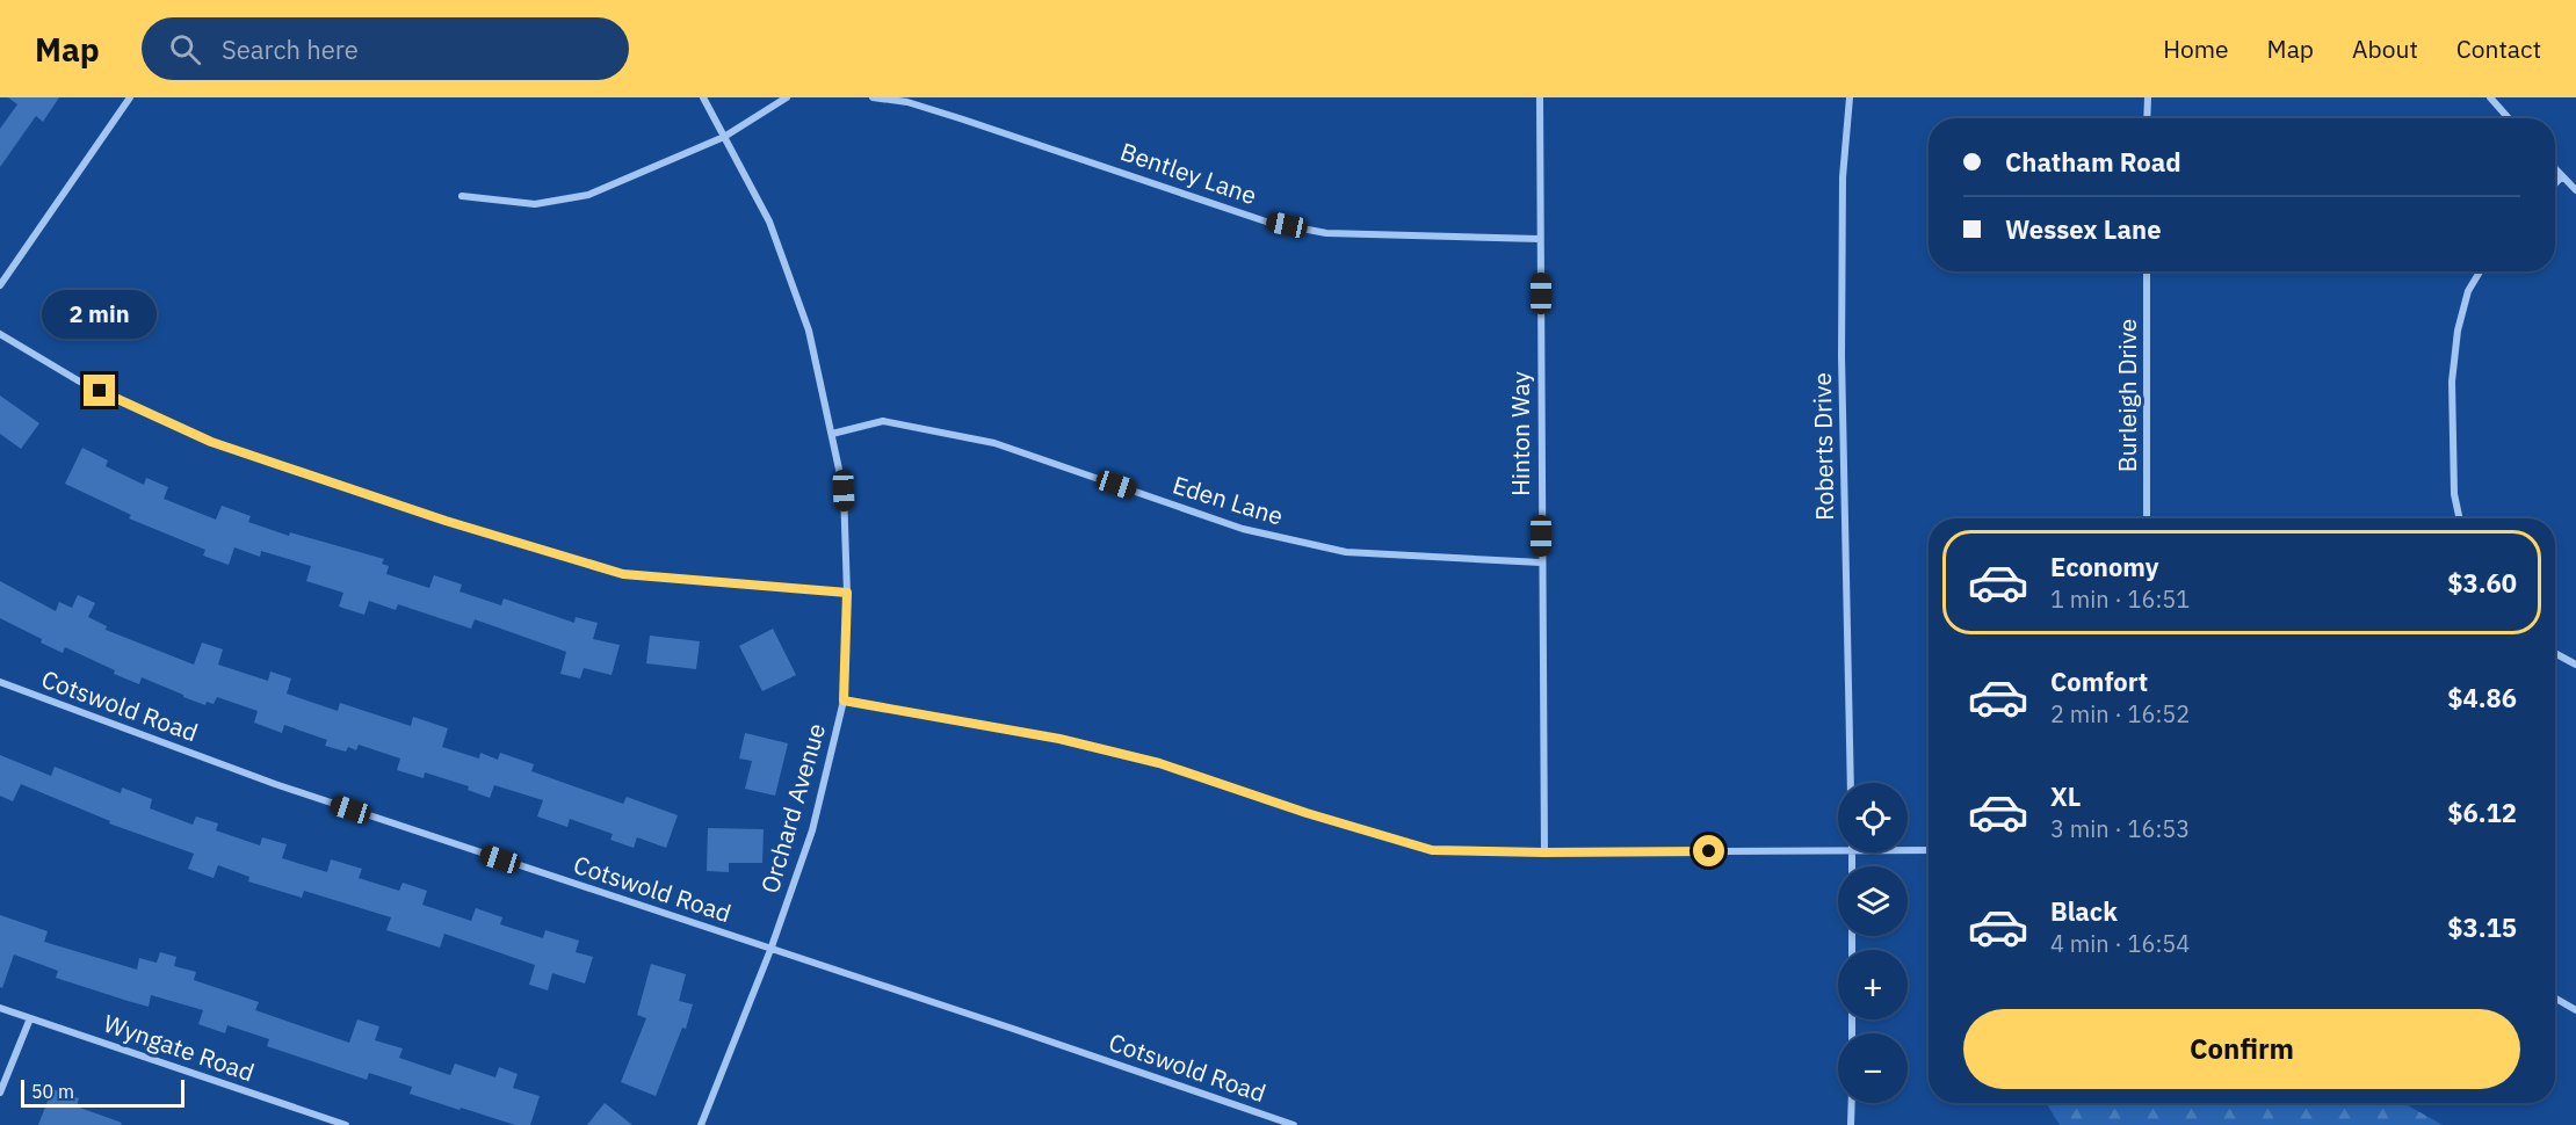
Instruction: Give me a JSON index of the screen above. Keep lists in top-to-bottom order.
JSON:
{
  "streets": {
    "street": [
      "Bentley Lane",
      "Burleigh Drive",
      "Hinton Way",
      "Roberts Drive",
      "Eden Lane",
      "Cotswold Road",
      "Orchard Avenue",
      "Wyngate Road"
    ]
  },
  "crossings": [
    ["Bentley Lane", "Hinton Way"],
    ["Hinton Way", "Eden Lane"],
    ["Eden Lane", "Orchard Avenue"],
    ["Cotswold Road", "Orchard Avenue"]
  ],
  "scale_bar": "50 m",
  "page": {
    "header": "Map",
    "search": "Search here",
    "nav": [
      "Home",
      "Map",
      "About",
      "Contact"
    ],
    "banner": ["Chatham Road", "Wessex Lane"],
    "bubble": "2 min",
    "list": [
      {
        "name": "Economy",
        "note": "1 min · 16:51",
        "value": "$3.60"
      },
      {
        "name": "Comfort",
        "note": "2 min · 16:52",
        "value": "$4.86"
      },
      {
        "name": "XL",
        "note": "3 min · 16:53",
        "value": "$6.12"
      },
      {
        "name": "Black",
        "note": "4 min · 16:54",
        "value": "$3.15"
      }
    ],
    "map_buttons": ["+", "−"],
    "buttons": "Confirm",
    "scale": "50 m"
  }
}
